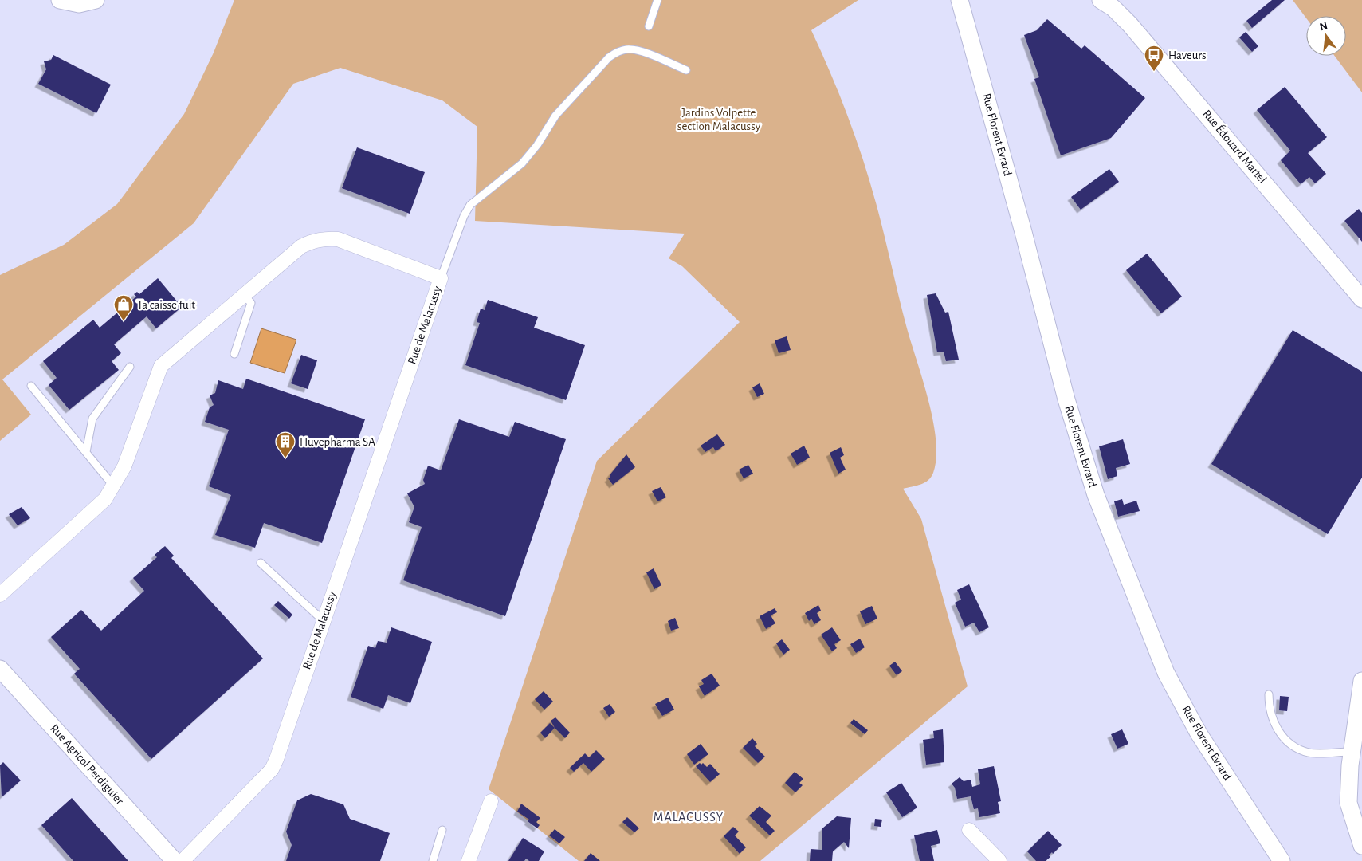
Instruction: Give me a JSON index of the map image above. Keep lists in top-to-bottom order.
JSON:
{
  "streets": {
    "street": [
      "Rue Florent Evrard",
      "Rue Édouard Martel",
      "Rue de Malacussy",
      "Rue Agricol Perdiguier"
    ]
  },
  "districts": ["MALACUSSY"],
  "parks": ["Jardins Volpette section Malacussy"],
  "places": {
    "bus stop": ["Haveurs"],
    "shop": ["Ta caisse fuit"],
    "building": ["Huvepharma SA"]
  },
  "north": "top"
}
